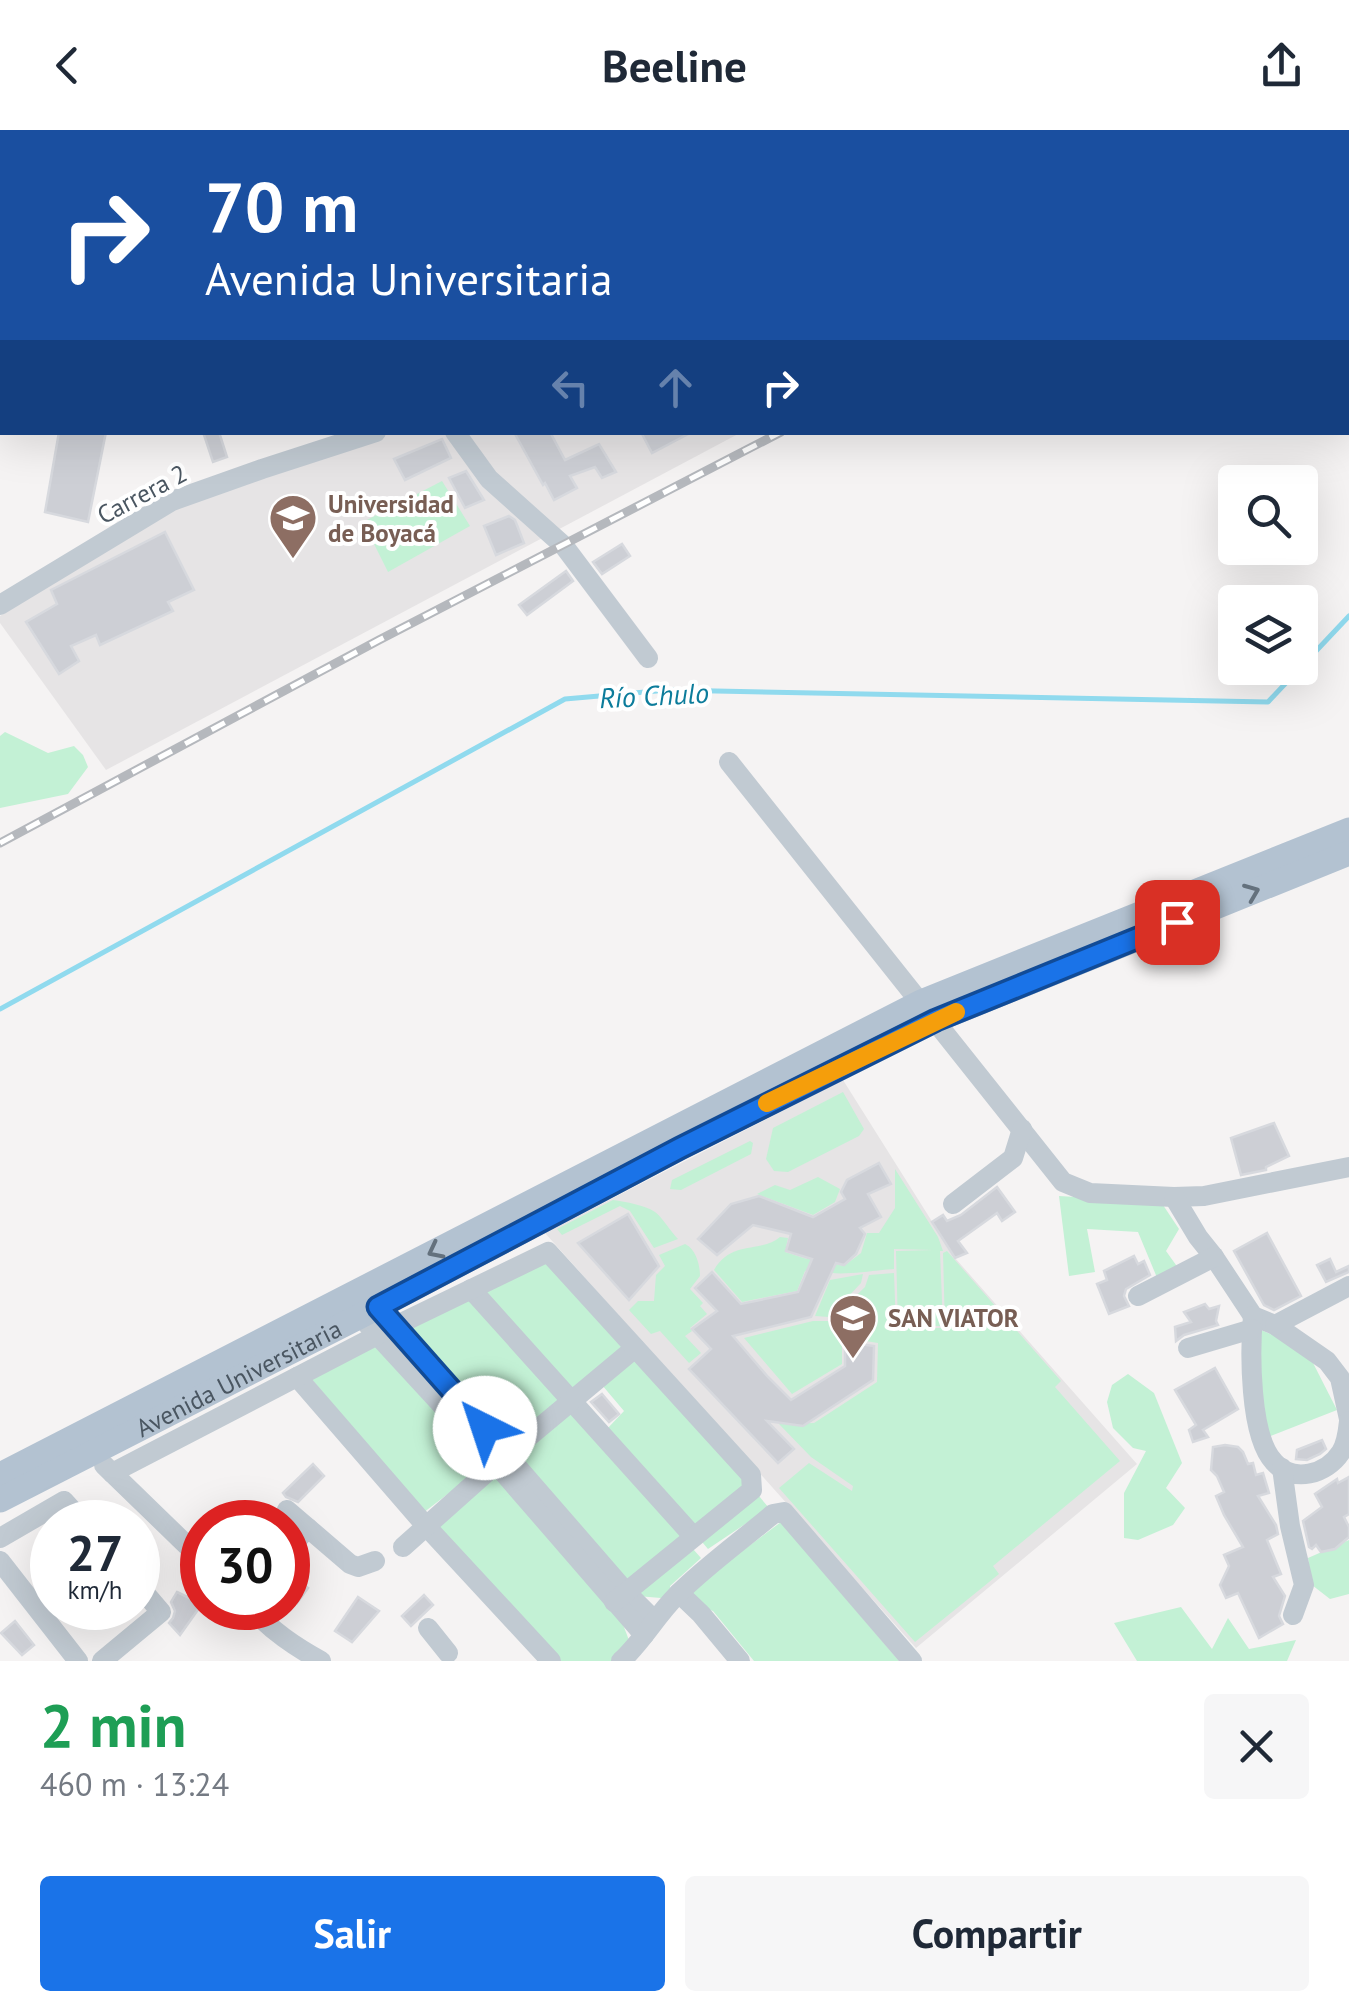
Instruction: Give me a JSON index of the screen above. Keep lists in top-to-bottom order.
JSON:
{
  "streets": {
    "main road": ["Avenida Universitaria"],
    "street": ["Carrera 2"]
  },
  "water": ["Río Chulo"],
  "places": {
    "school or university": ["Universidad de Boyacá", "SAN VIATOR"]
  },
  "page": {
    "header": "Beeline",
    "turn": ["70 m", "Avenida Universitaria"],
    "speed": "27 km/h",
    "limit": "30",
    "heading": ["2 min", "460 m · 13:24"],
    "buttons": ["Salir", "Compartir"]
  }
}
